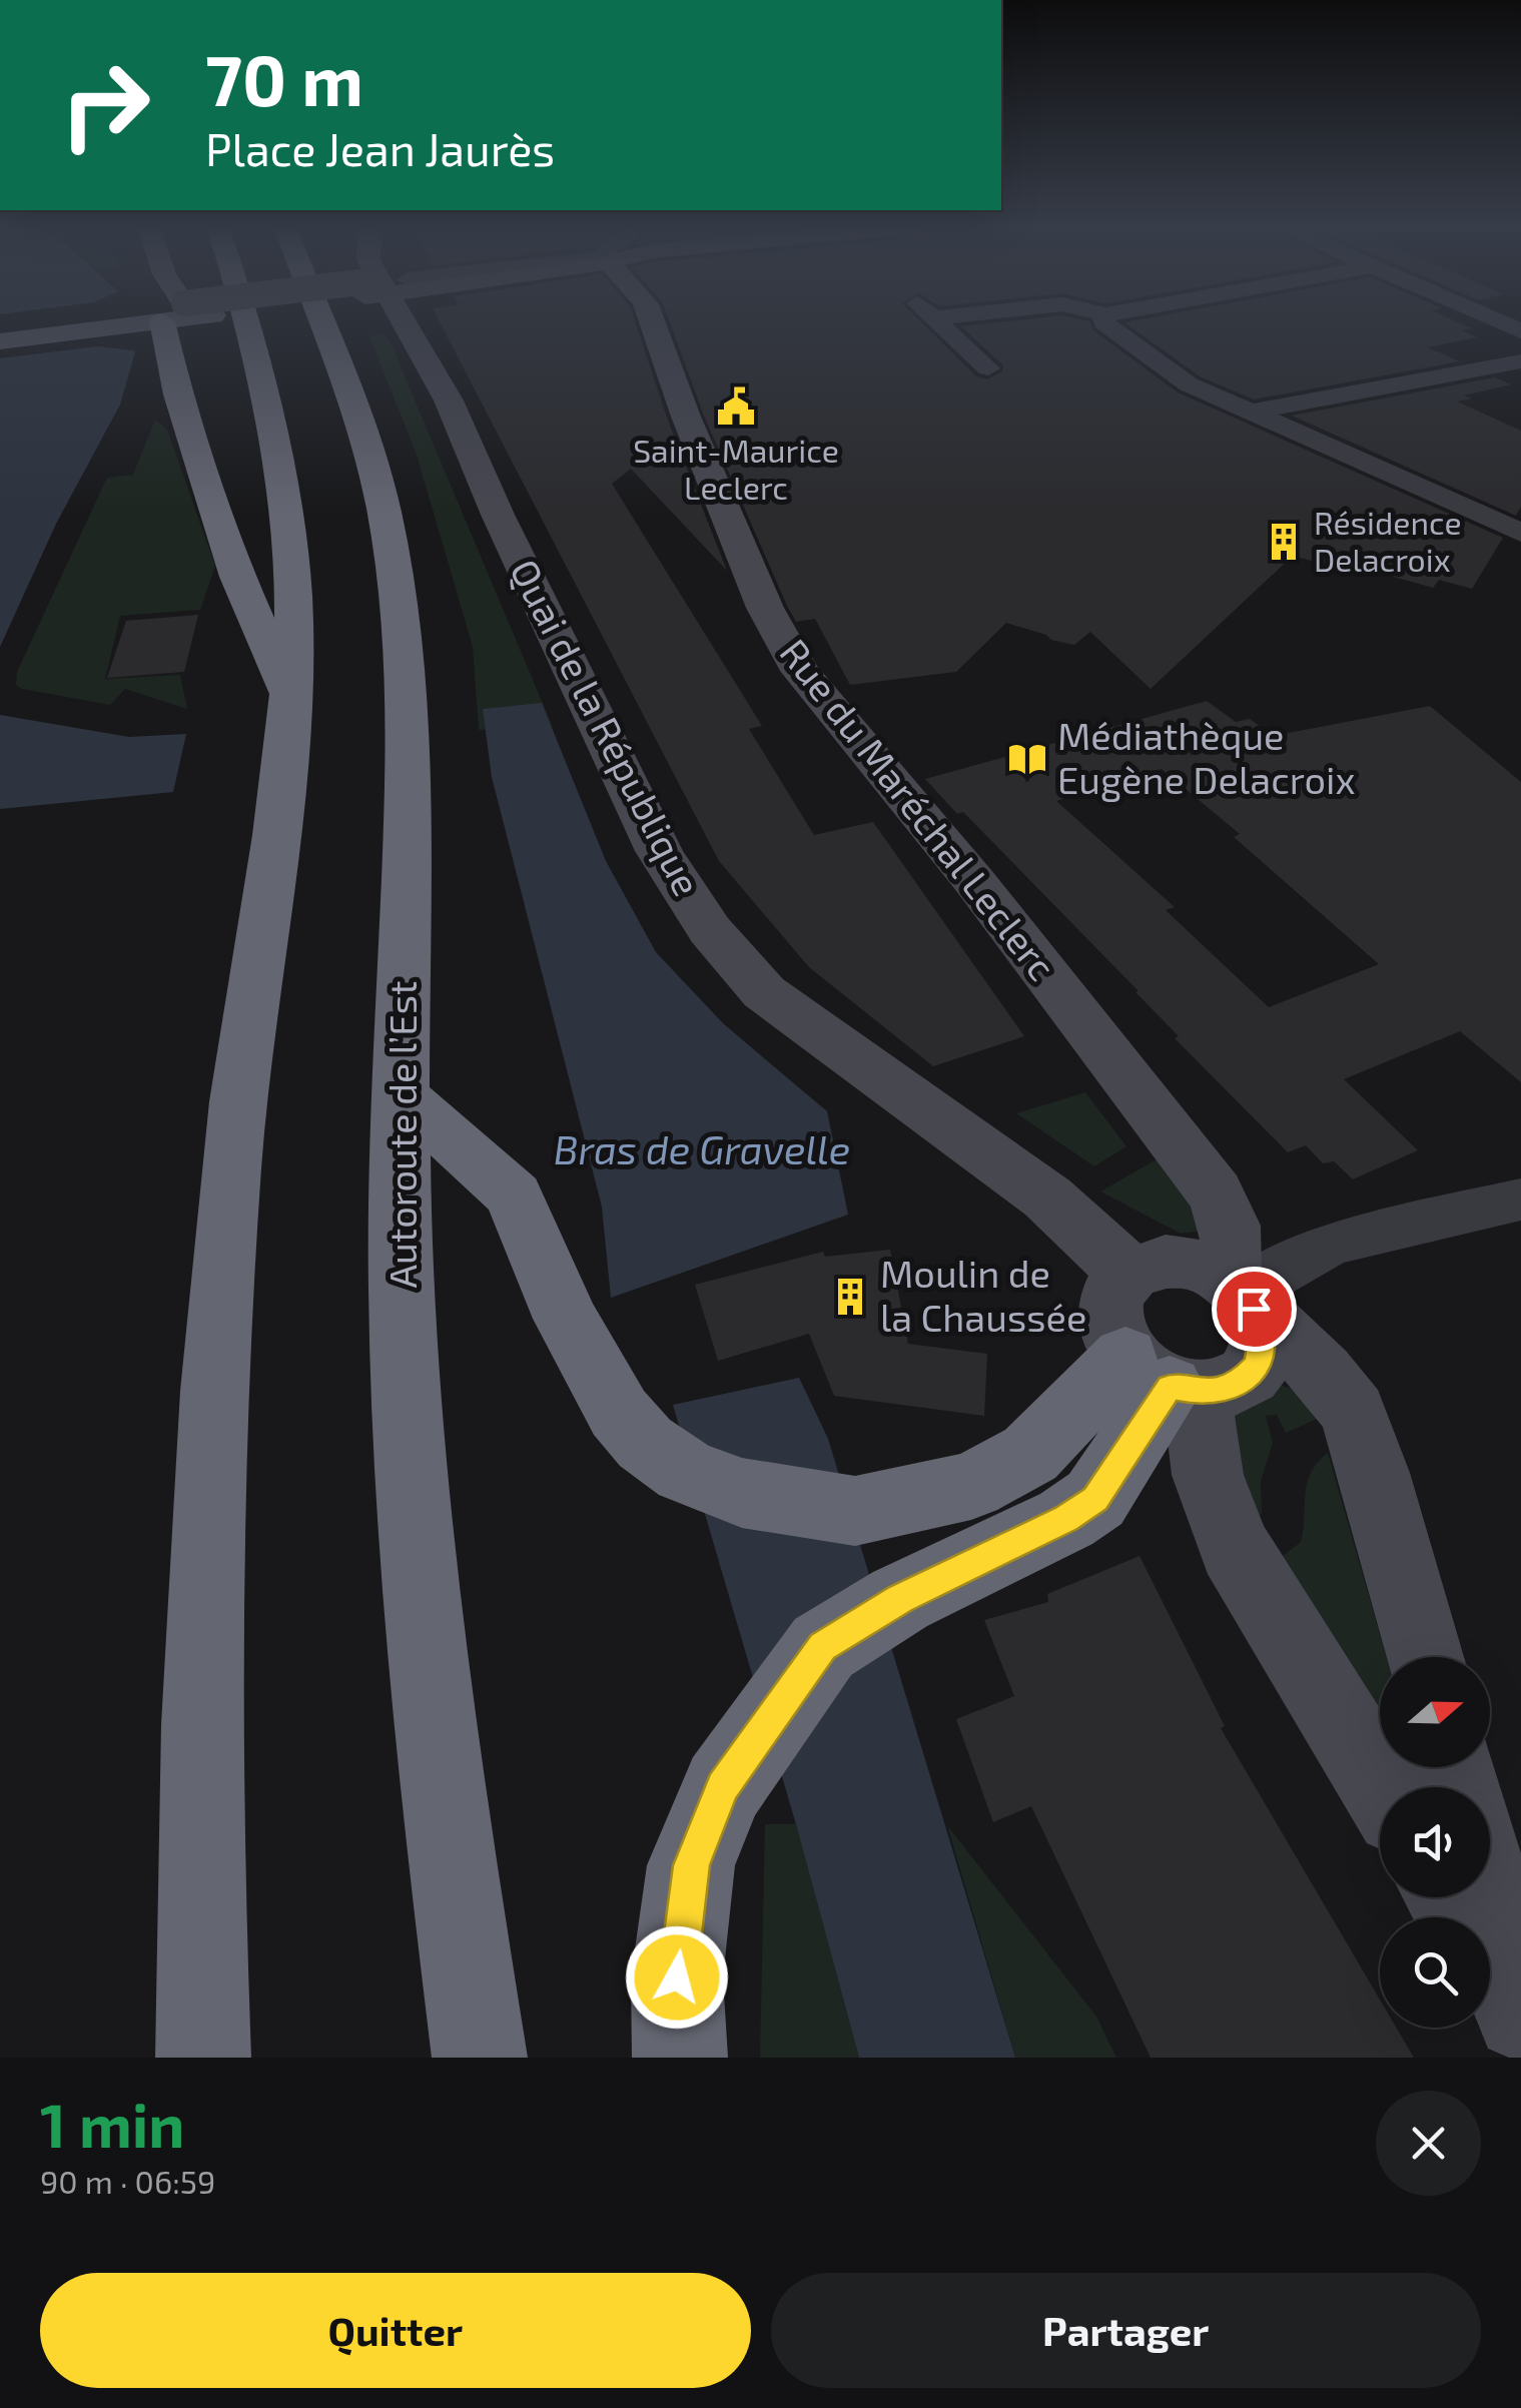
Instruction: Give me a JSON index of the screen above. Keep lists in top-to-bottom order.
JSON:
{
  "streets": {
    "highway": ["Autoroute de l’Est"],
    "main road": ["Quai de la République", "Rue du Maréchal Leclerc"]
  },
  "crossings": [
    ["Quai de la République", "Rue du Maréchal Leclerc"]
  ],
  "water": ["Bras de Gravelle"],
  "places": {
    "public building": ["Saint-Maurice Leclerc"],
    "building": ["Résidence Delacroix", "Moulin de la Chaussée"],
    "library": ["Médiathèque Eugène Delacroix"]
  },
  "north": "right",
  "page": {
    "turn": ["70 m", "Place Jean Jaurès"],
    "heading": ["1 min", "90 m · 06:59"],
    "buttons": ["Quitter", "Partager"]
  }
}
